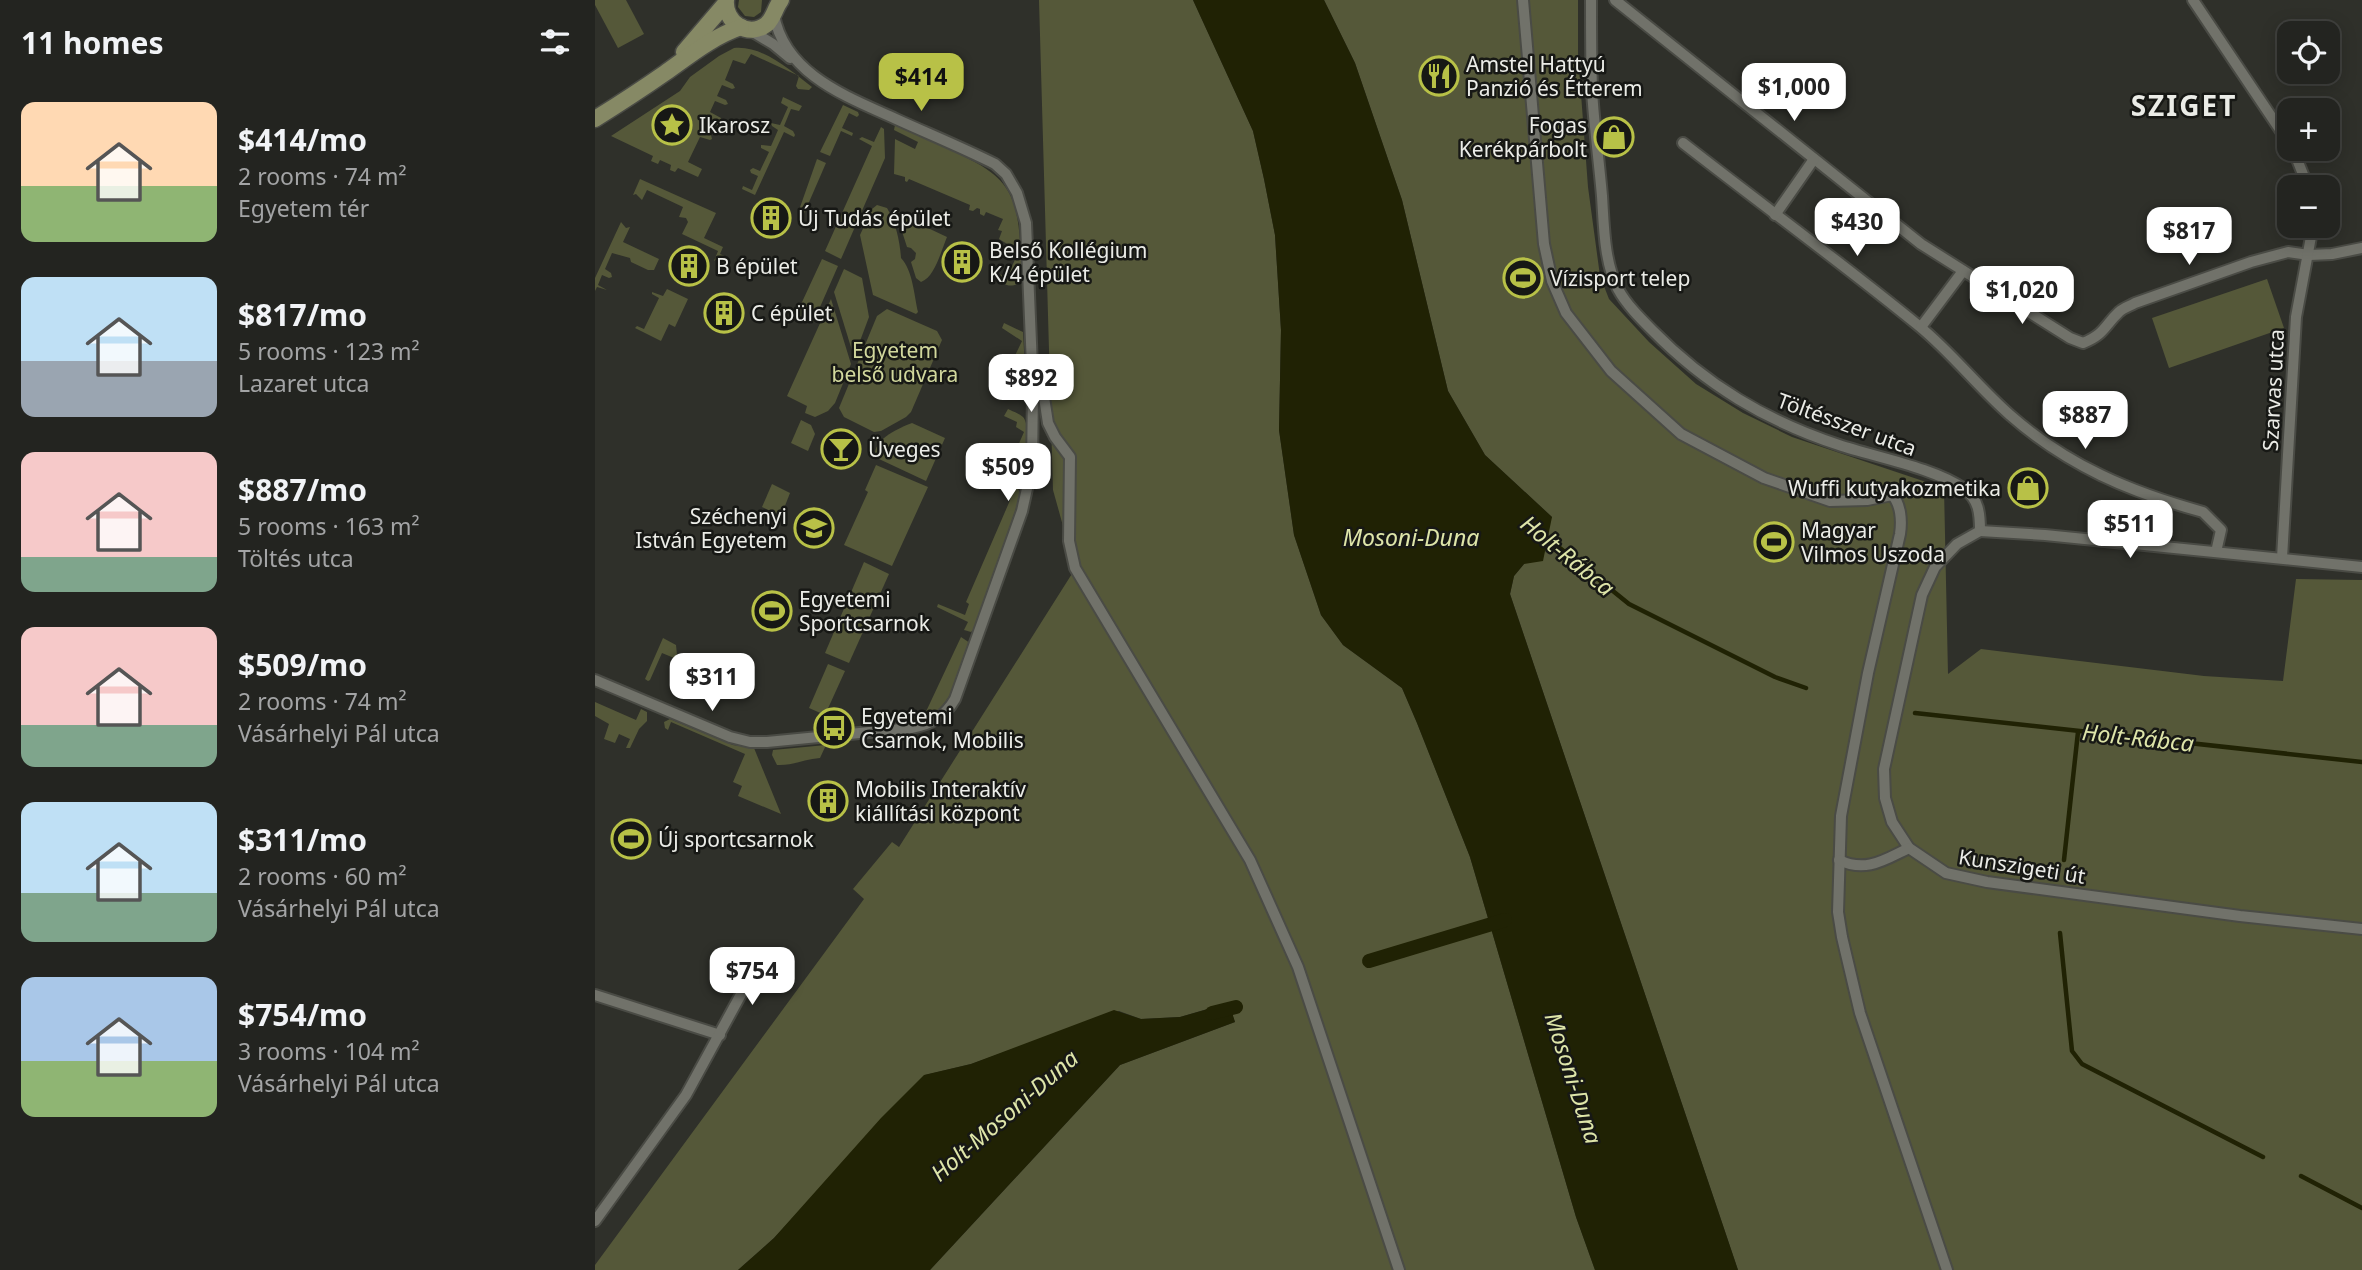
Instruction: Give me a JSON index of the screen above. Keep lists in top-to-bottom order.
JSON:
{
  "streets": {
    "street": ["Szarvas utca", "Töltésszer utca", "Kunszigeti út"]
  },
  "crossings": [
    ["Töltésszer utca", "Kunszigeti út"]
  ],
  "districts": ["SZIGET"],
  "water": ["Mosoni-Duna", "Holt-Rábca", "Holt-Mosoni-Duna"],
  "parks": ["Egyetem belső udvara"],
  "places": {
    "restaurant": ["Amstel Hattyú Panzió és Étterem"],
    "place": ["Ikarosz"],
    "shop": ["Fogas Kerékpárbolt", "Wuffi kutyakozmetika"],
    "building": [
      "Új Tudás épület",
      "Belső Kollégium K/4 épület",
      "B épület",
      "C épület",
      "Mobilis Interaktív kiállítási központ"
    ],
    "sports": [
      "Vízisport telep",
      "Magyar Vilmos Uszoda",
      "Egyetemi Sportcsarnok",
      "Új sportcsarnok"
    ],
    "bar": ["Üveges"],
    "school or university": ["Széchenyi István Egyetem"],
    "bus stop": ["Egyetemi Csarnok, Mobilis"]
  },
  "page": {
    "heading": "11 homes",
    "map_buttons": ["+", "−"],
    "price": [
      "$414",
      "$1,000",
      "$430",
      "$817",
      "$1,020",
      "$892",
      "$887",
      "$509",
      "$511",
      "$311",
      "$754"
    ],
    "list": [
      {
        "name": "$414/mo",
        "note": "2 rooms · 74 m² · Egyetem tér"
      },
      {
        "name": "$817/mo",
        "note": "5 rooms · 123 m² · Lazaret utca"
      },
      {
        "name": "$887/mo",
        "note": "5 rooms · 163 m² · Töltés utca"
      },
      {
        "name": "$509/mo",
        "note": "2 rooms · 74 m² · Vásárhelyi Pál utca"
      },
      {
        "name": "$311/mo",
        "note": "2 rooms · 60 m² · Vásárhelyi Pál utca"
      },
      {
        "name": "$754/mo",
        "note": "3 rooms · 104 m² · Vásárhelyi Pál utca"
      }
    ]
  }
}
